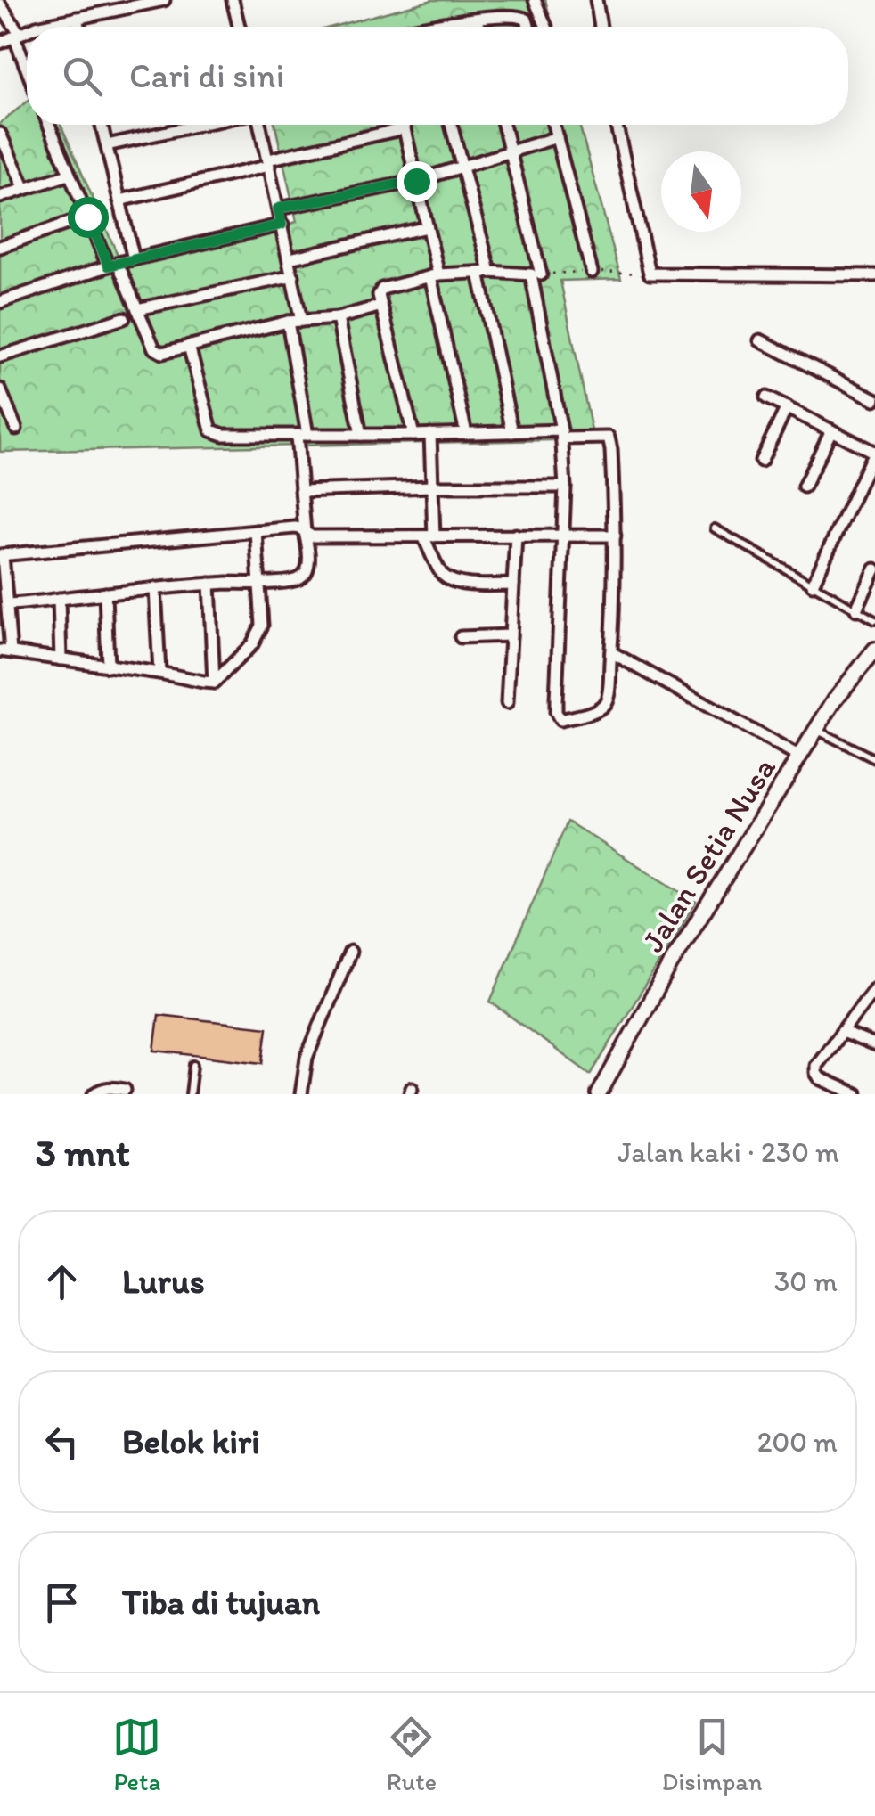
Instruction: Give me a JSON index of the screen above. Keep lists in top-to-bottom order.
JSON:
{
  "streets": {
    "street": ["Jalan Setia Nusa"]
  },
  "north": "bottom",
  "page": {
    "search": "Cari di sini",
    "heading": ["3 mnt", "Jalan kaki · 230 m"],
    "list": [
      ["Lurus", "30 m"],
      ["Belok kiri", "200 m"],
      "Tiba di tujuan"
    ],
    "nav": ["Peta", "Rute", "Disimpan"]
  }
}
